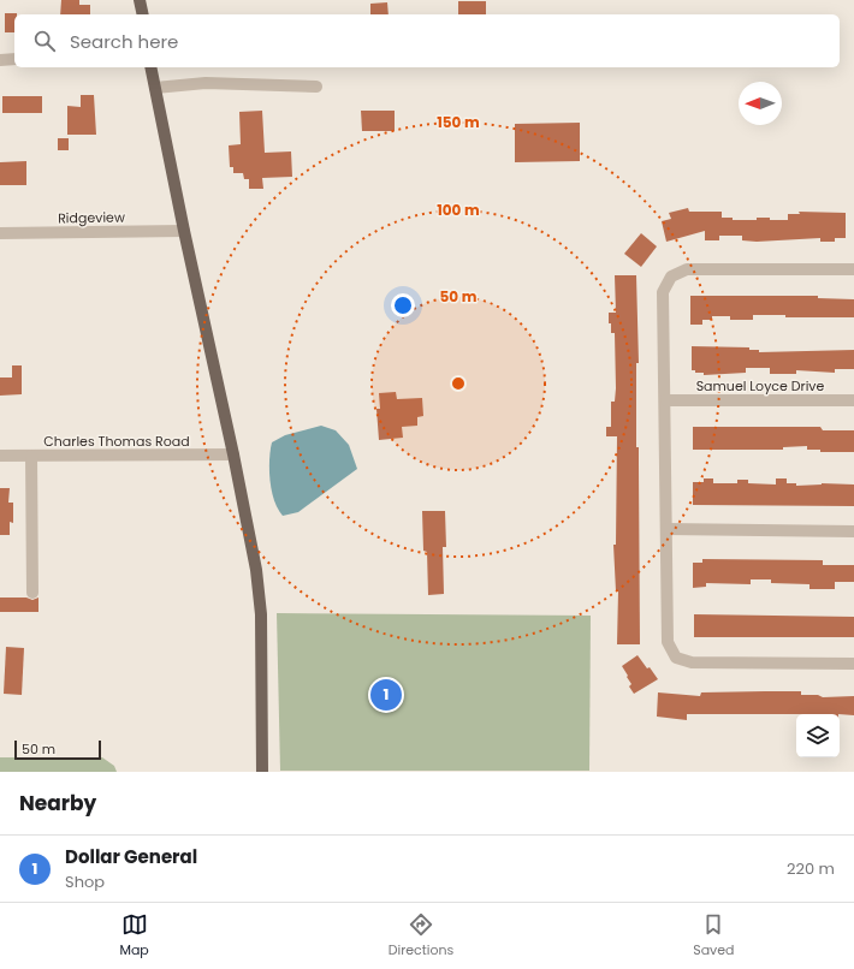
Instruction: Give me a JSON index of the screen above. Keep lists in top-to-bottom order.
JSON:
{
  "streets": {
    "street": ["Ridgeview", "Samuel Loyce Drive", "Charles Thomas Road"]
  },
  "scale_bar": "50 m",
  "north": "left",
  "page": {
    "search": "Search here",
    "pins": "1",
    "scale": "50 m",
    "heading": "Nearby",
    "list": [
      {
        "mark": "1",
        "name": "Dollar General",
        "note": "Shop",
        "value": "220 m"
      }
    ],
    "nav": ["Map", "Directions", "Saved"]
  },
  "rings": ["150 m", "100 m", "50 m"]
}
